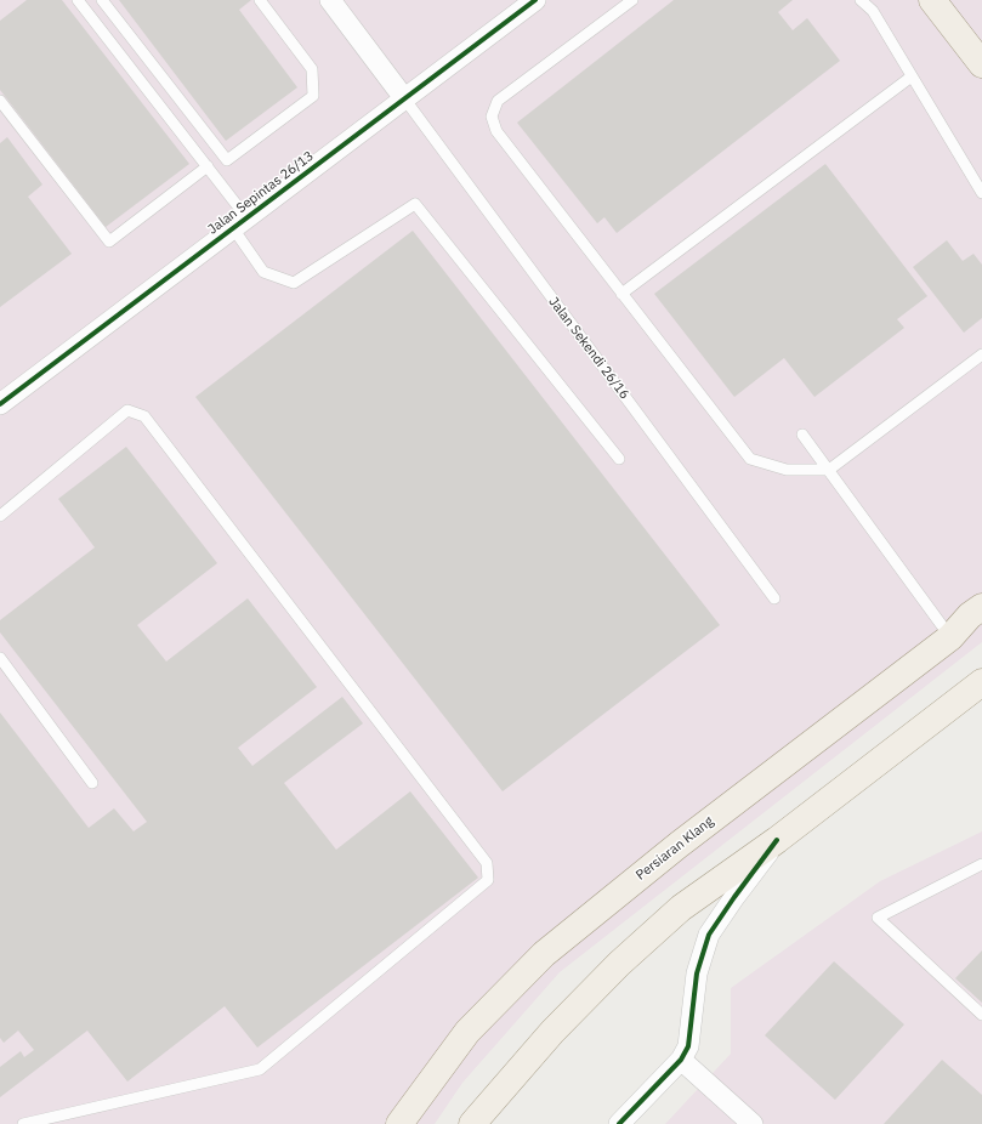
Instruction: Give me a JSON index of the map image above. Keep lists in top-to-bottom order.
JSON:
{
  "streets": {
    "main road": ["Persiaran Klang"],
    "street": ["Jalan Sepintas 26/13"],
    "lane": ["Jalan Sekendi 26/16"]
  },
  "crossings": [
    ["Jalan Sepintas 26/13", "Jalan Sekendi 26/16"]
  ]
}
